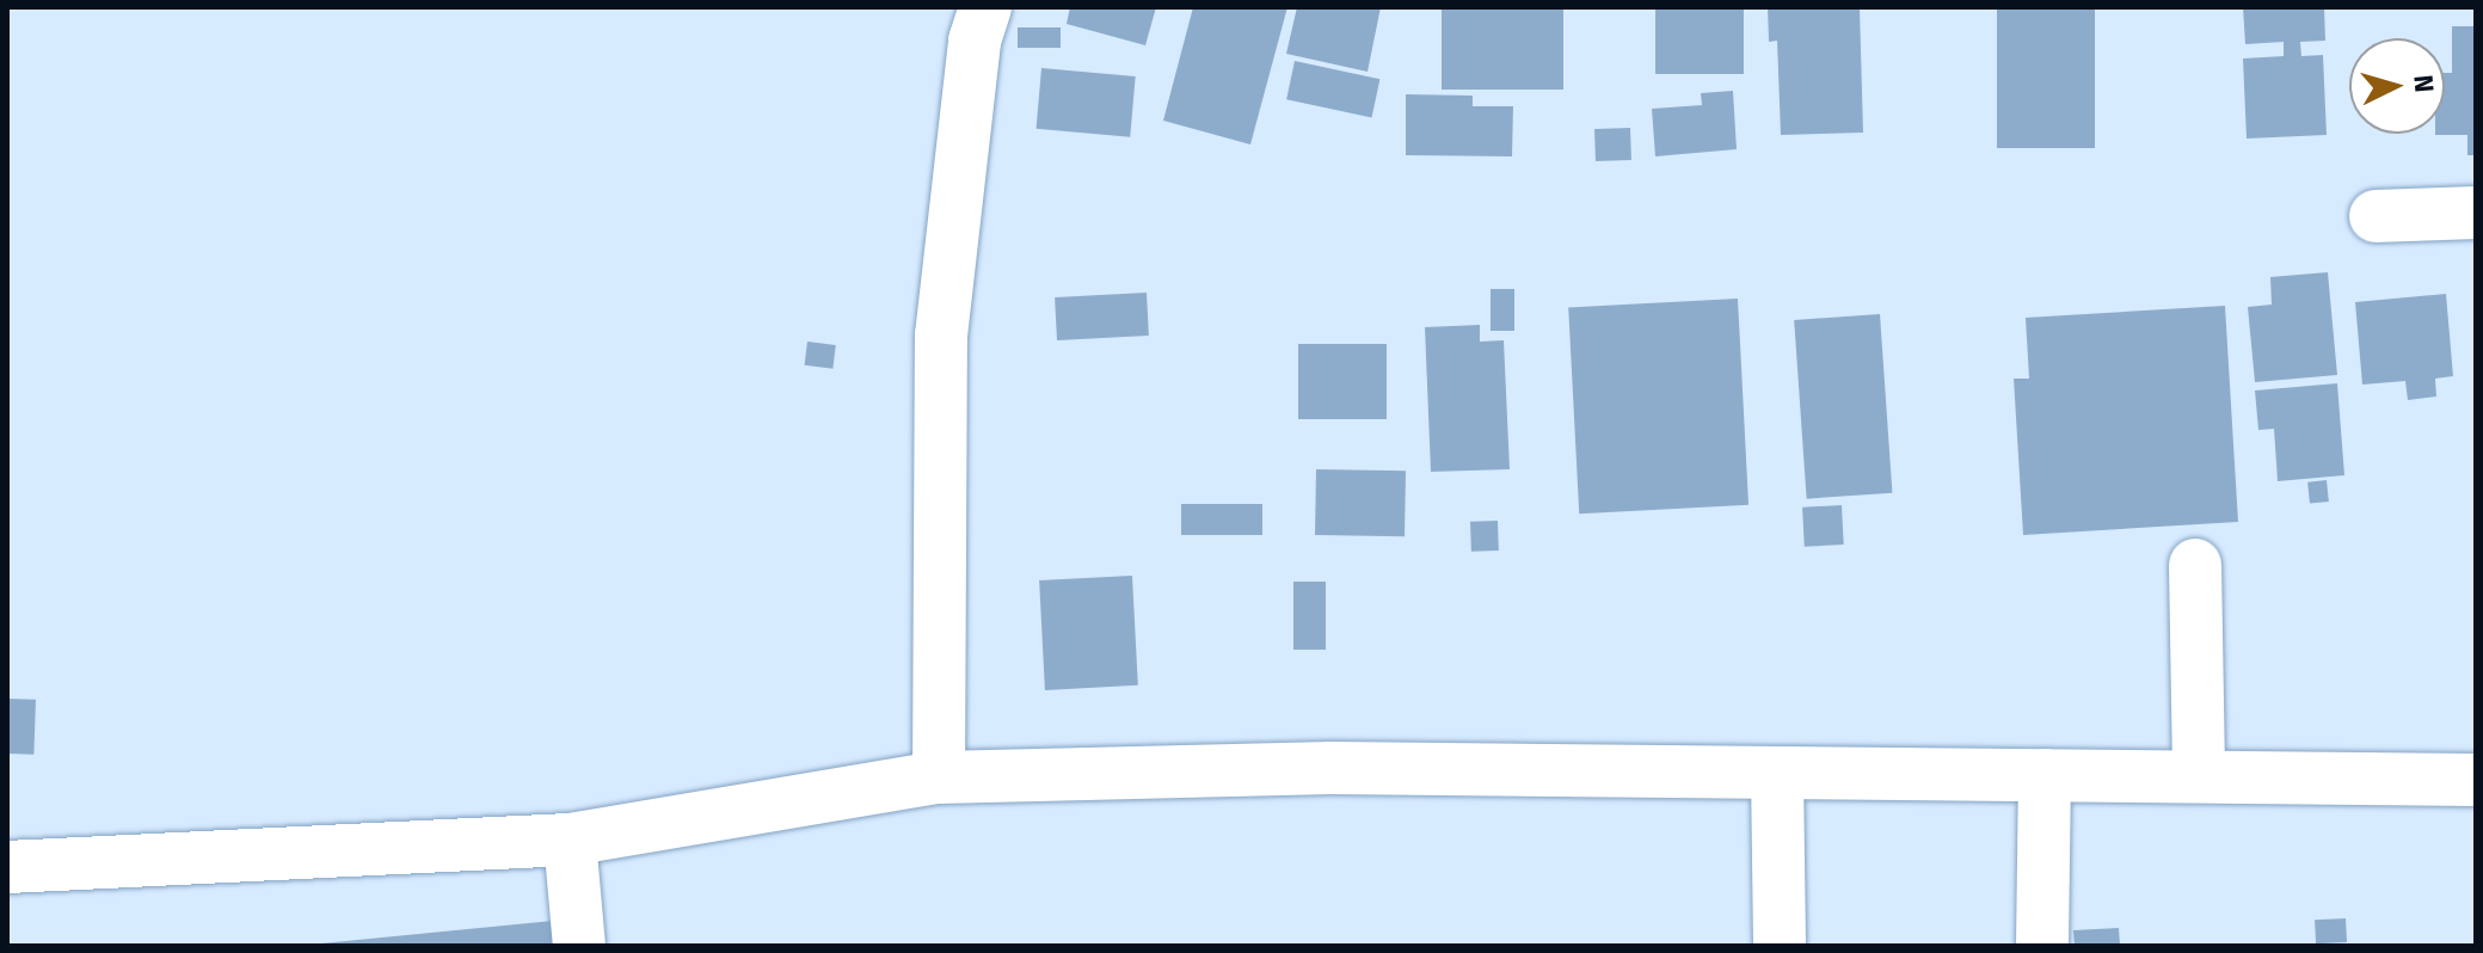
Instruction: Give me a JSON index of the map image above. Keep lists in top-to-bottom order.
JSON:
{
  "north": "right"
}
